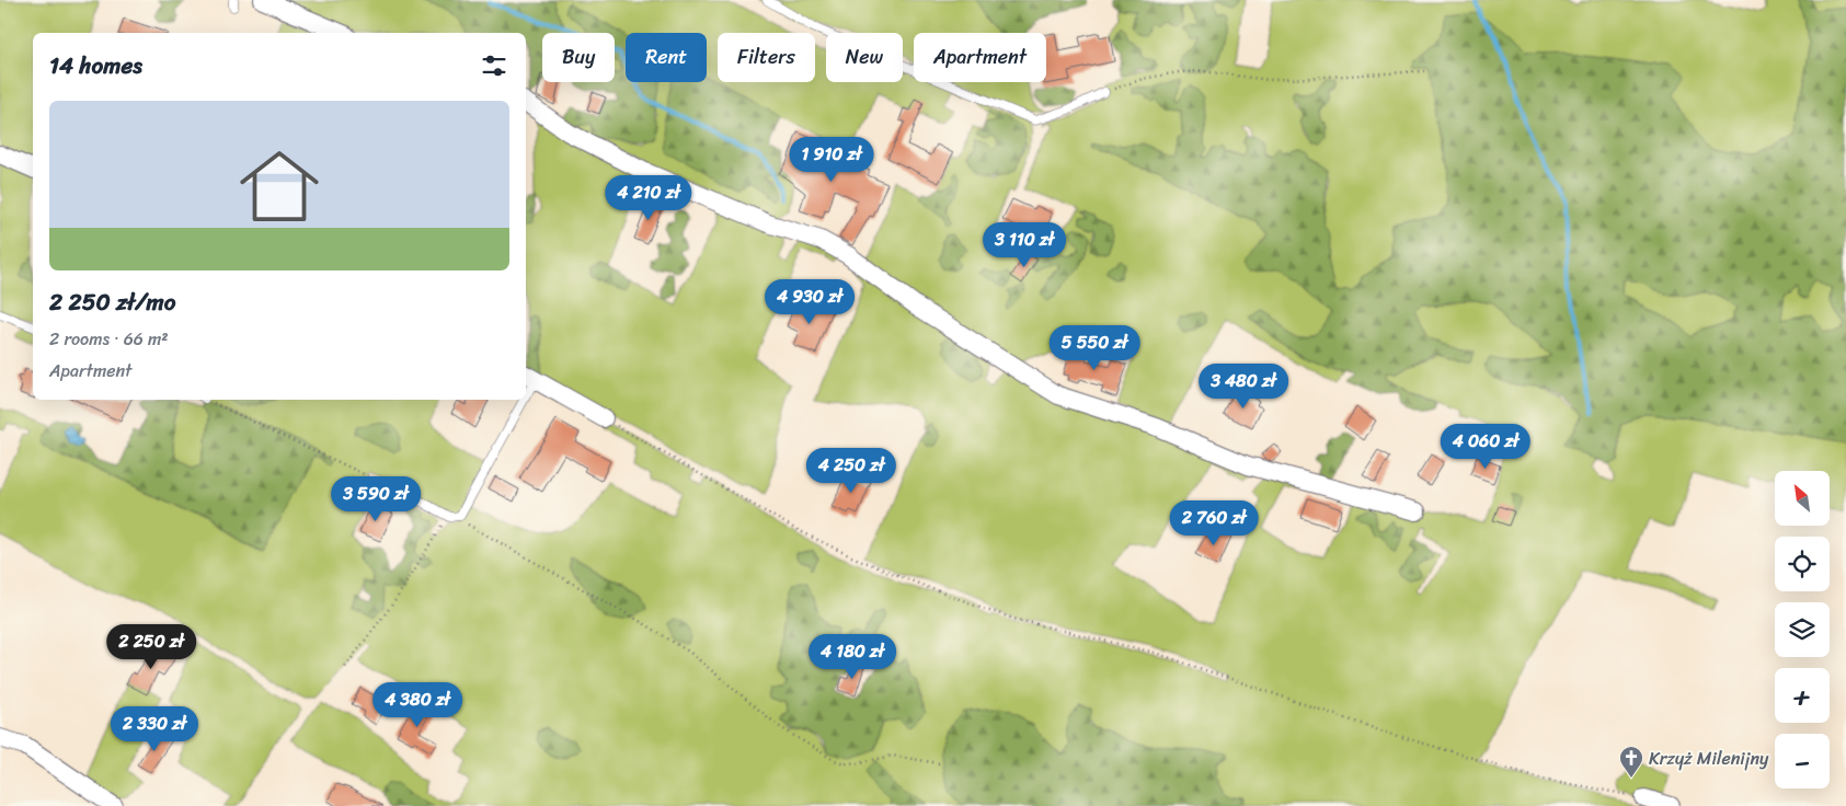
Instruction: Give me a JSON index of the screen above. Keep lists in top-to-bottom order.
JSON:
{
  "places": {
    "church": ["Krzyż Milenijny"]
  },
  "north": "top left",
  "page": {
    "chip": [
      "Buy",
      "Rent",
      "Filters",
      "New",
      "Apartment"
    ],
    "heading": "14 homes",
    "list": [
      {
        "name": "2 250 zł/mo",
        "note": "2 rooms · 66 m² · Apartment"
      }
    ],
    "price": [
      "1 910 zł",
      "4 210 zł",
      "3 110 zł",
      "4 930 zł",
      "5 550 zł",
      "3 480 zł",
      "4 060 zł",
      "4 250 zł",
      "3 590 zł",
      "2 760 zł",
      "2 250 zł",
      "4 180 zł",
      "4 380 zł",
      "2 330 zł"
    ],
    "map_buttons": ["+", "−"]
  }
}
